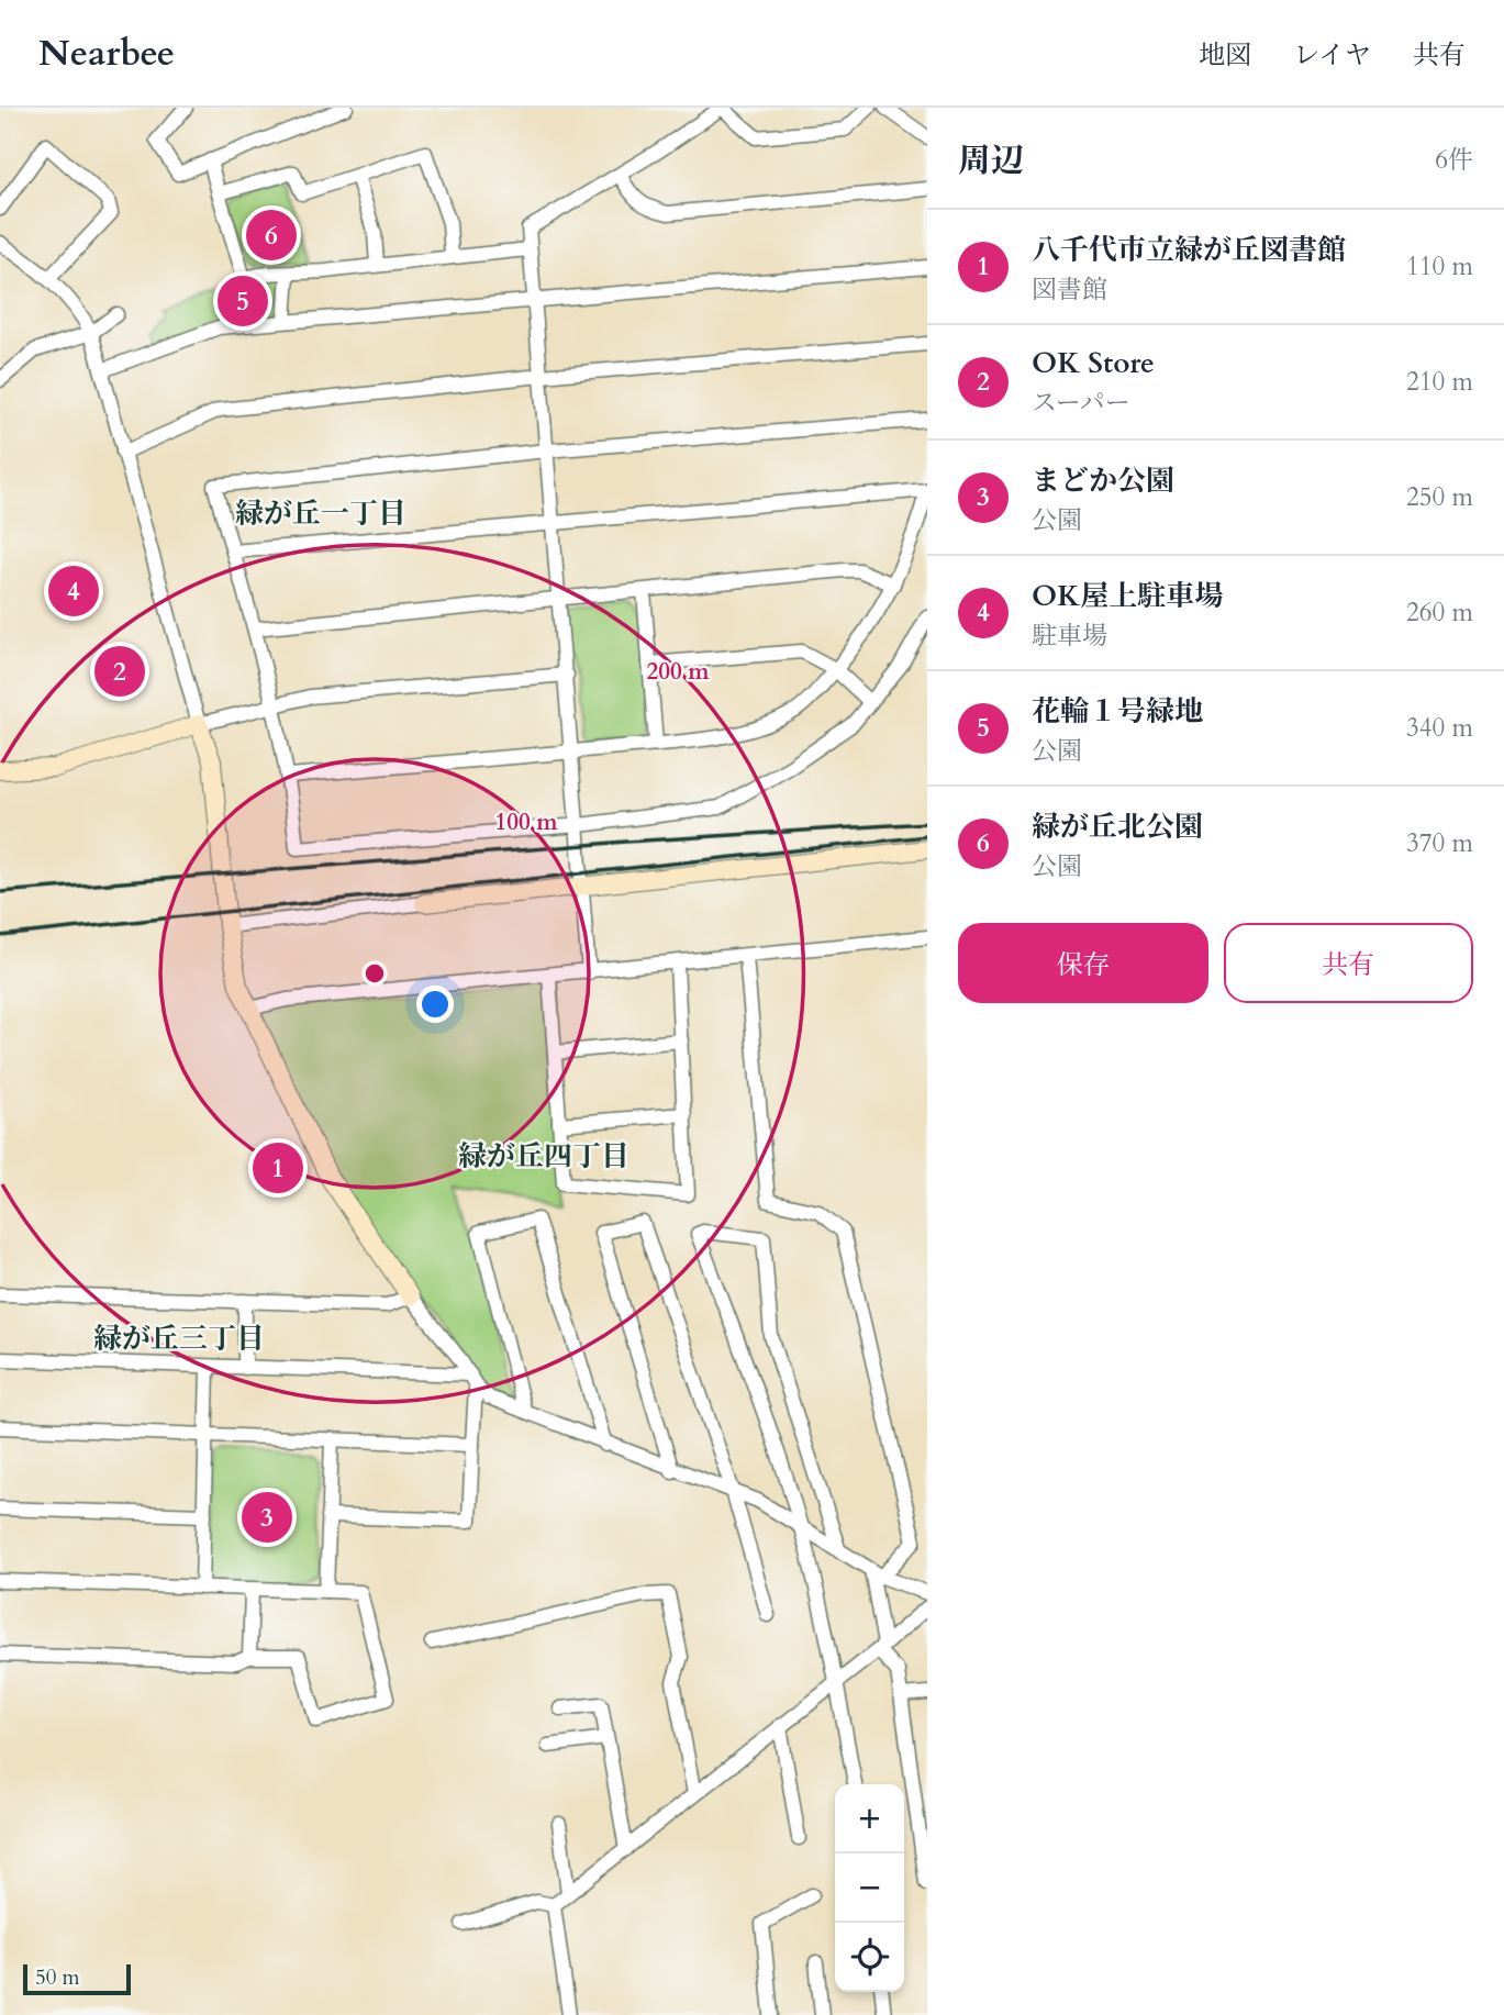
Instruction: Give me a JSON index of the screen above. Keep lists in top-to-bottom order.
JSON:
{
  "districts": ["緑が丘一丁目", "緑が丘四丁目", "緑が丘三丁目"],
  "scale_bar": "50 m",
  "page": {
    "header": "Nearbee",
    "nav": ["地図", "レイヤ", "共有"],
    "heading": ["周辺", "6件"],
    "pins": [
      "6",
      "5",
      "4",
      "2",
      "1",
      "3"
    ],
    "list": [
      {
        "mark": "1",
        "name": "八千代市立緑が丘図書館",
        "note": "図書館",
        "value": "110 m"
      },
      {
        "mark": "2",
        "name": "OK Store",
        "note": "スーパー",
        "value": "210 m"
      },
      {
        "mark": "3",
        "name": "まどか公園",
        "note": "公園",
        "value": "250 m"
      },
      {
        "mark": "4",
        "name": "OK屋上駐車場",
        "note": "駐車場",
        "value": "260 m"
      },
      {
        "mark": "5",
        "name": "花輪１号緑地",
        "note": "公園",
        "value": "340 m"
      },
      {
        "mark": "6",
        "name": "緑が丘北公園",
        "note": "公園",
        "value": "370 m"
      }
    ],
    "buttons": ["保存", "共有"],
    "map_buttons": ["+", "−"],
    "scale": "50 m"
  },
  "rings": ["200 m", "100 m"]
}
